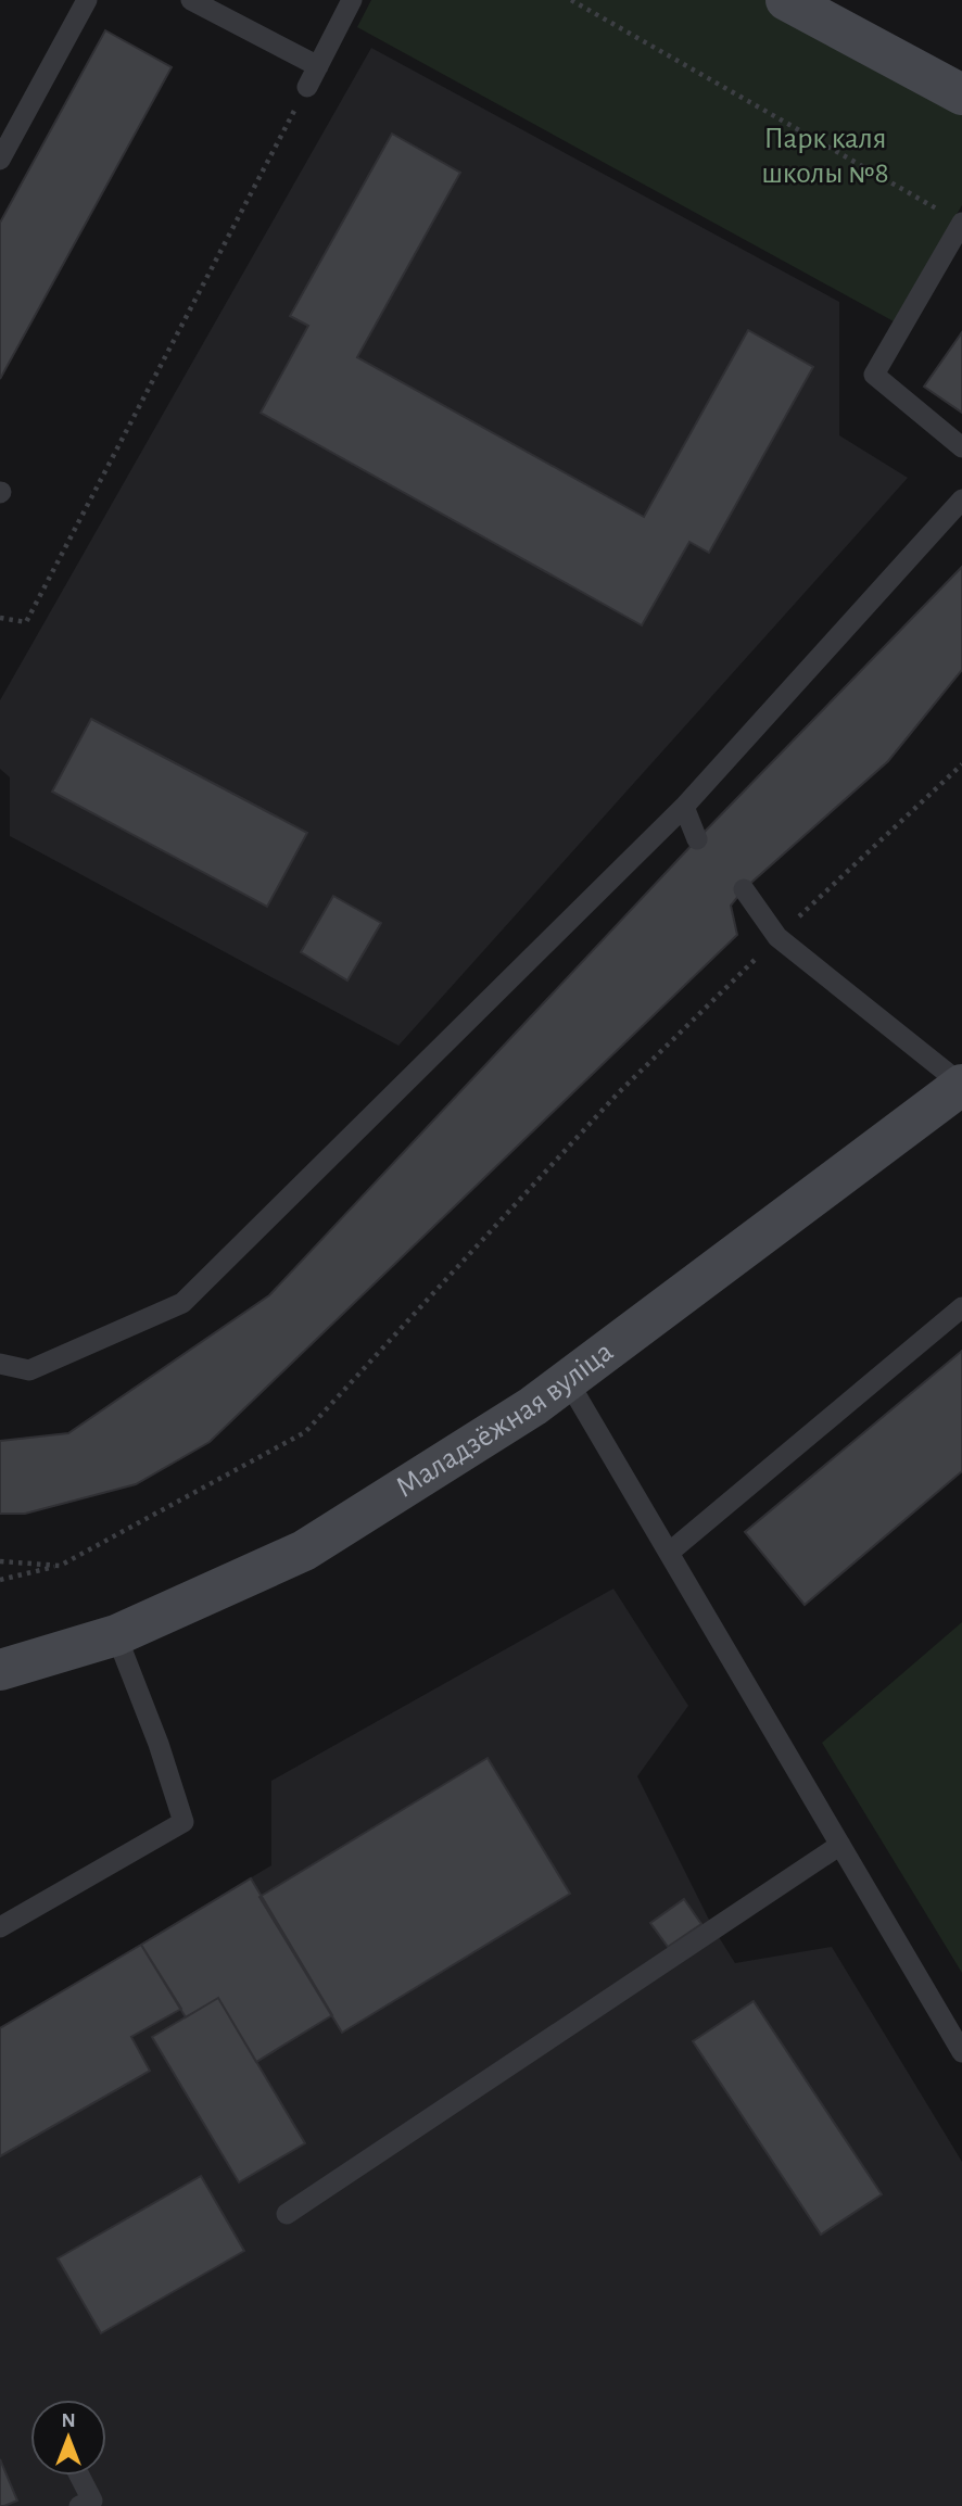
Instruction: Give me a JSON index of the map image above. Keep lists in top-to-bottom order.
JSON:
{
  "streets": {
    "street": ["Маладзёжная вуліца"]
  },
  "parks": ["Парк каля школы №8"],
  "north": "top"
}
